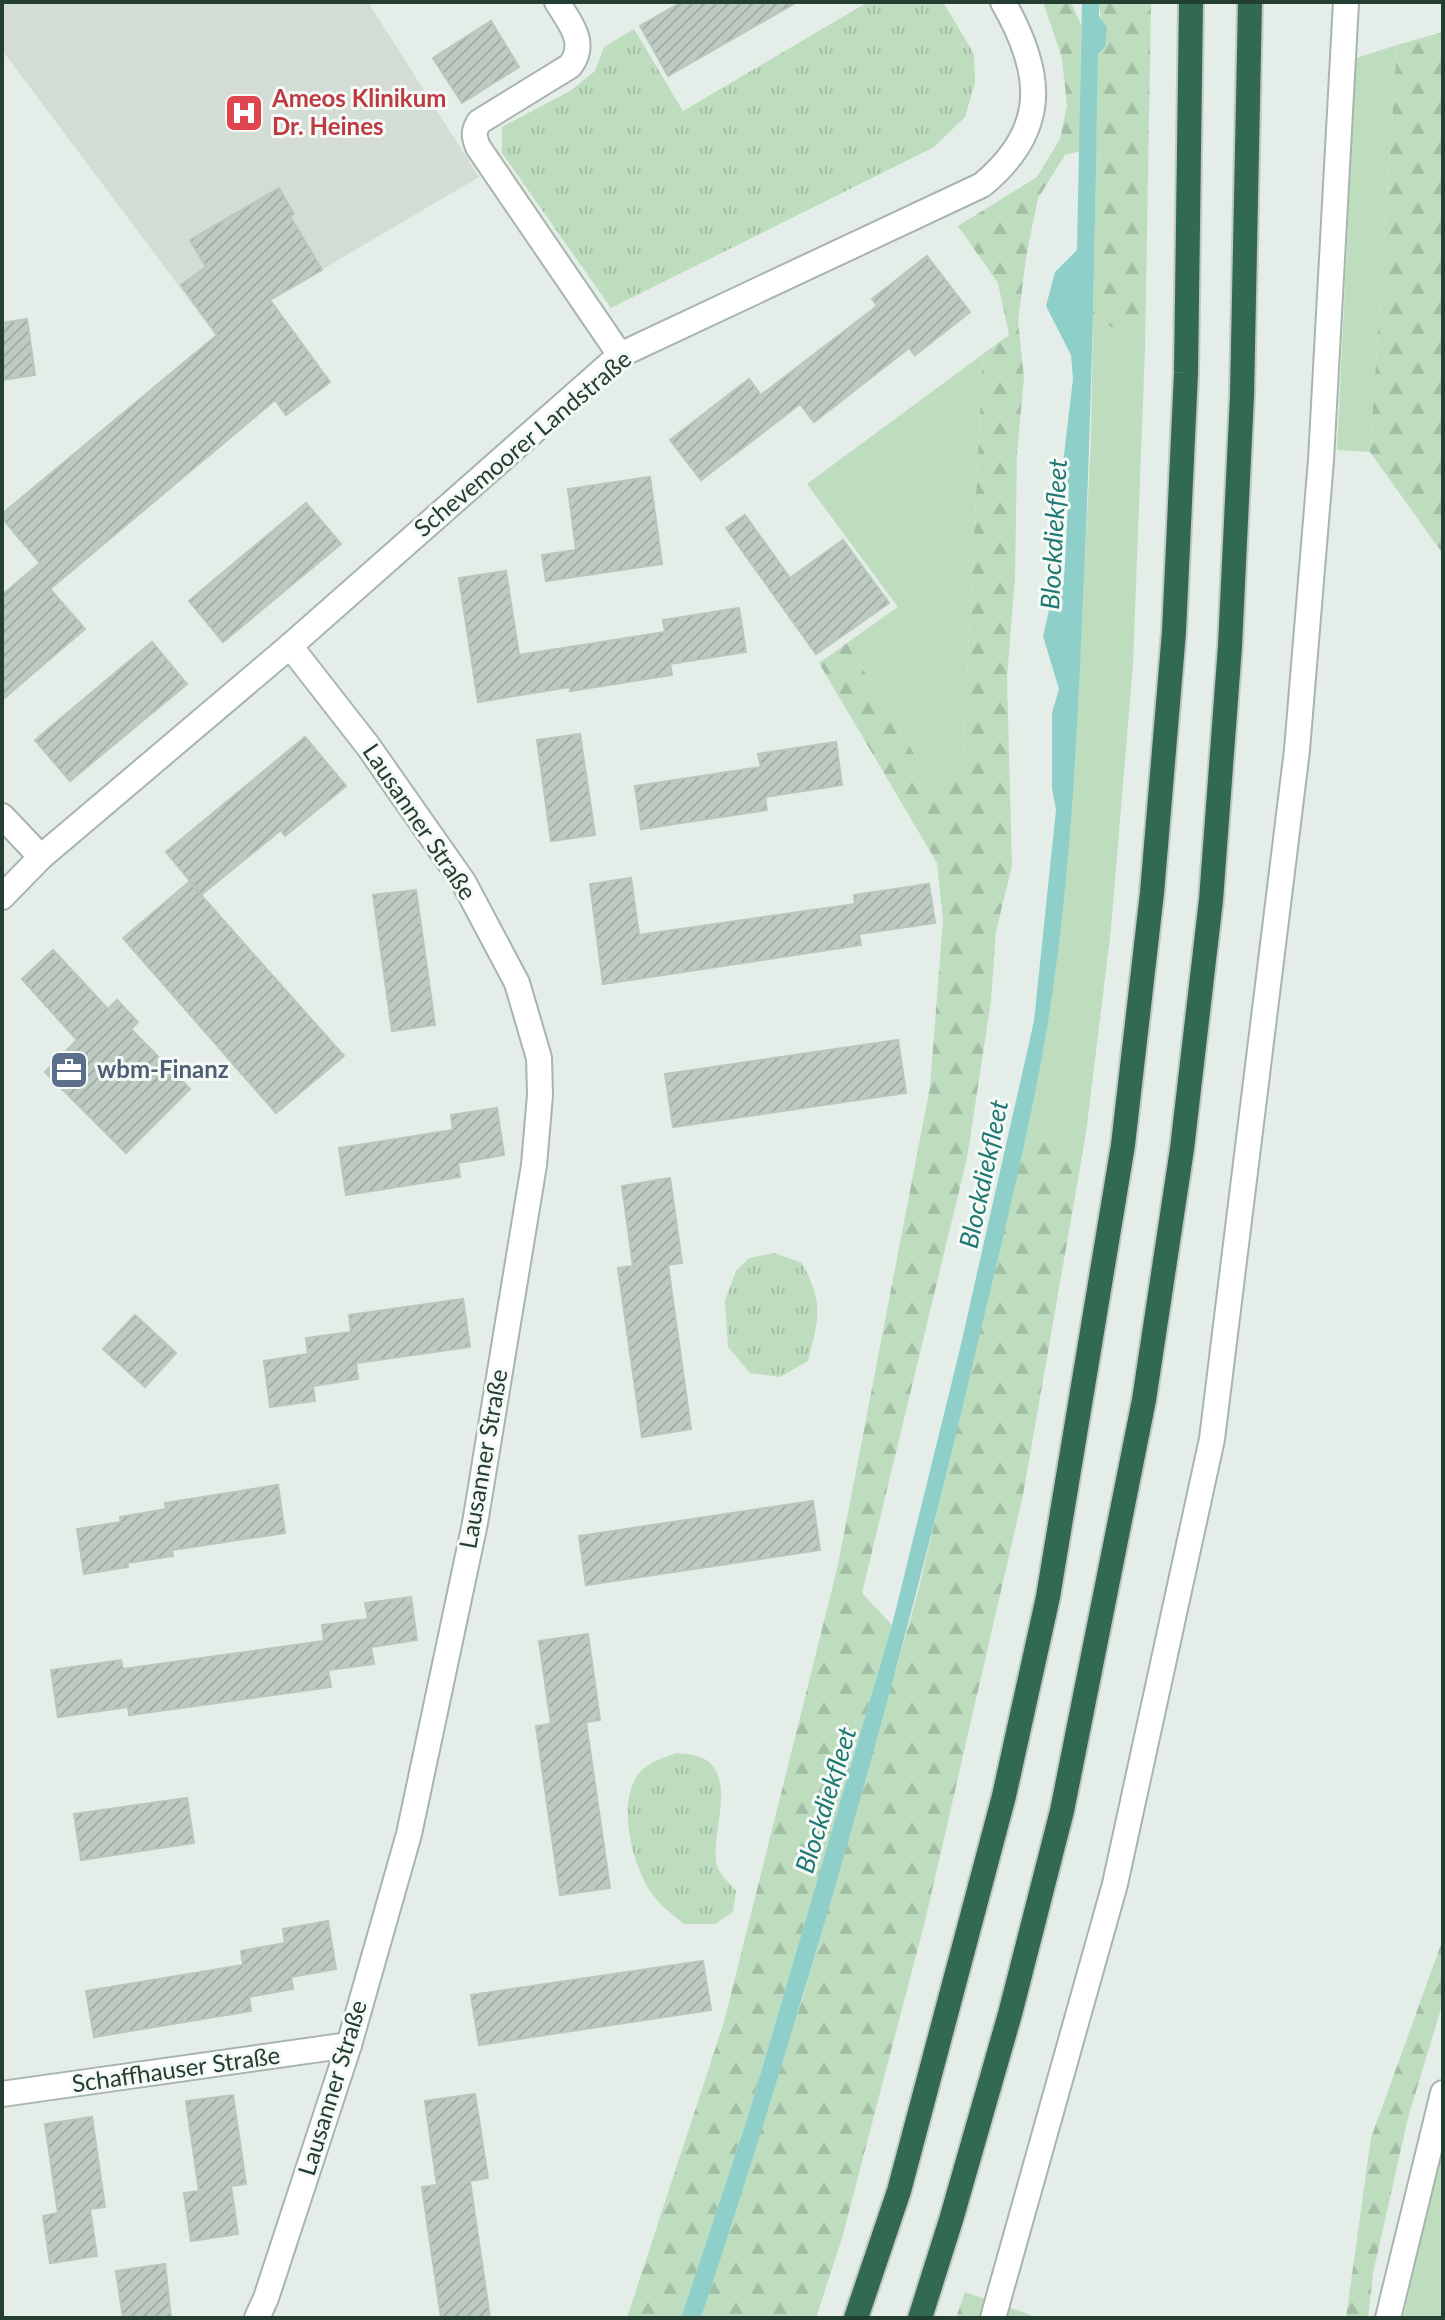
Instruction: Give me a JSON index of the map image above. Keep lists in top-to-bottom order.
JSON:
{
  "streets": {
    "street": ["Schevemoorer Landstraße", "Lausanner Straße", "Schaffhauser Straße"]
  },
  "crossings": [
    ["Schevemoorer Landstraße", "Lausanner Straße"],
    ["Lausanner Straße", "Schaffhauser Straße"]
  ],
  "water": ["Blockdiekfleet"],
  "places": {
    "hospital": ["Ameos Klinikum Dr. Heines"],
    "office": ["wbm-Finanz"]
  }
}
